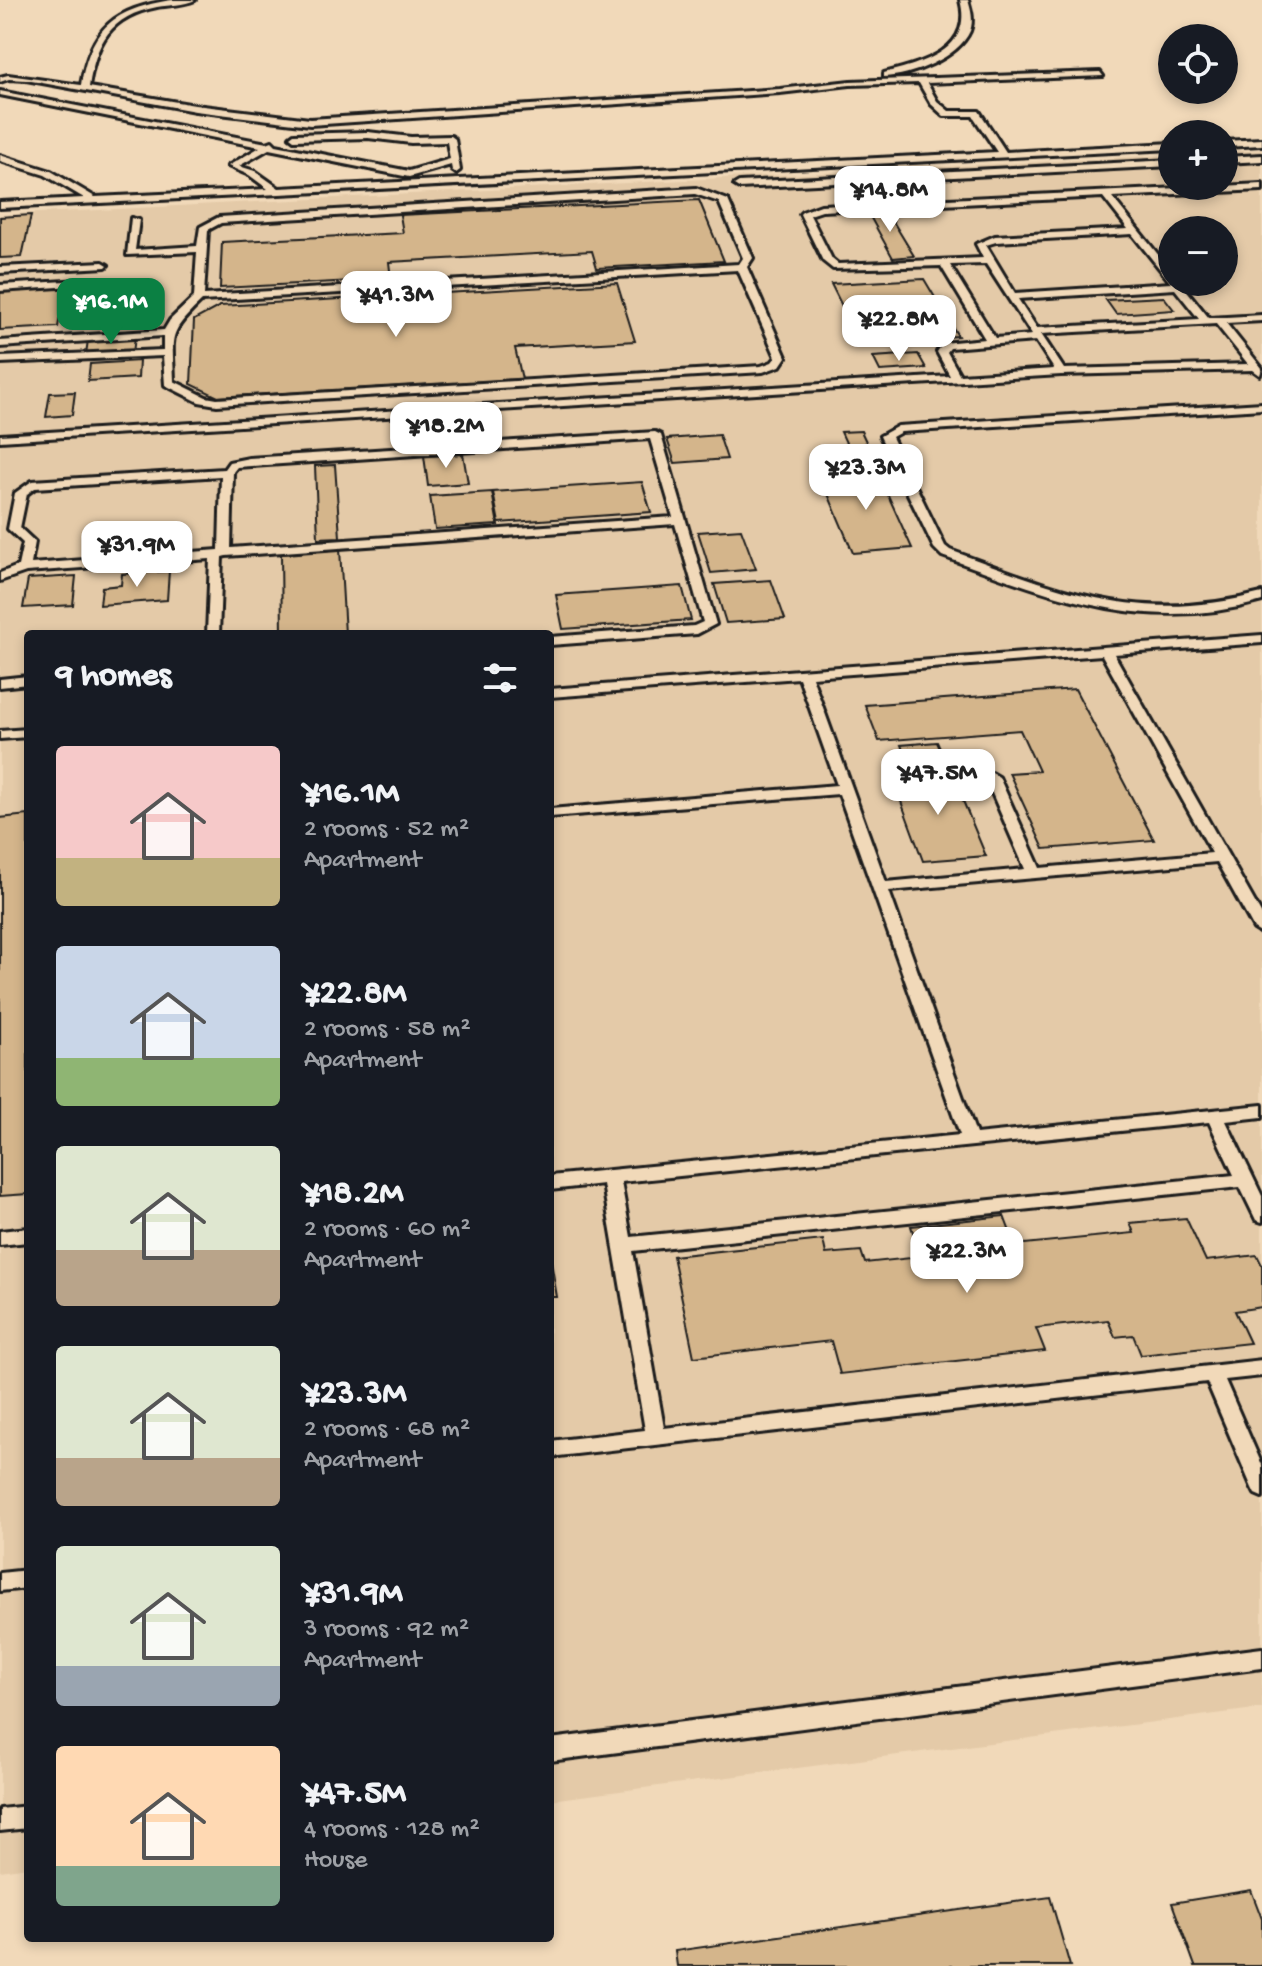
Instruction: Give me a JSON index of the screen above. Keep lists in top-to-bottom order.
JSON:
{
  "page": {
    "map_buttons": ["+", "−"],
    "price": [
      "¥14.8M",
      "¥41.3M",
      "¥16.1M",
      "¥22.8M",
      "¥18.2M",
      "¥23.3M",
      "¥31.9M",
      "¥47.5M",
      "¥22.3M"
    ],
    "heading": "9 homes",
    "list": [
      {
        "name": "¥16.1M",
        "note": "2 rooms · 52 m² · Apartment"
      },
      {
        "name": "¥22.8M",
        "note": "2 rooms · 58 m² · Apartment"
      },
      {
        "name": "¥18.2M",
        "note": "2 rooms · 60 m² · Apartment"
      },
      {
        "name": "¥23.3M",
        "note": "2 rooms · 68 m² · Apartment"
      },
      {
        "name": "¥31.9M",
        "note": "3 rooms · 92 m² · Apartment"
      },
      {
        "name": "¥47.5M",
        "note": "4 rooms · 128 m² · House"
      }
    ]
  }
}
